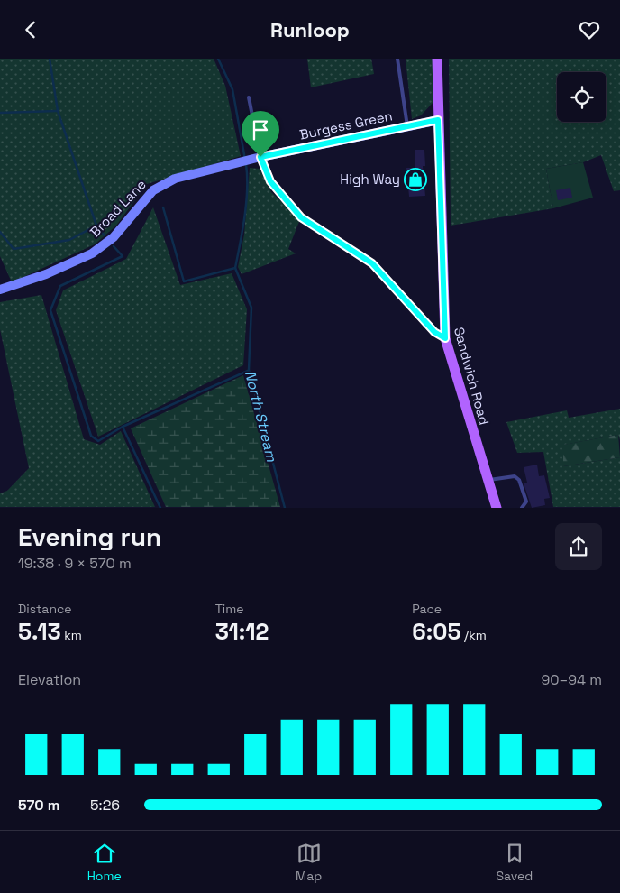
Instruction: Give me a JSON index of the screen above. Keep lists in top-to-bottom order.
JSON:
{
  "streets": {
    "main road": ["Sandwich Road"],
    "street": ["Burgess Green", "Broad Lane"]
  },
  "crossings": [
    ["Burgess Green", "Broad Lane"],
    ["Burgess Green", "Sandwich Road"]
  ],
  "water": ["North Stream"],
  "places": {
    "shop": ["High Way"]
  },
  "page": {
    "header": "Runloop",
    "heading": ["Evening run", "19:38 · 9 × 570 m"],
    "stats": [
      ["Distance", "5.13 km"],
      ["Time", "31:12"],
      ["Pace", "6:05 /km"]
    ],
    "chart": ["Elevation", "90–94 m"],
    "list": [
      {
        "name": "570 m",
        "note": "5:26"
      }
    ],
    "tabs": ["Home", "Map", "Saved"]
  }
}
